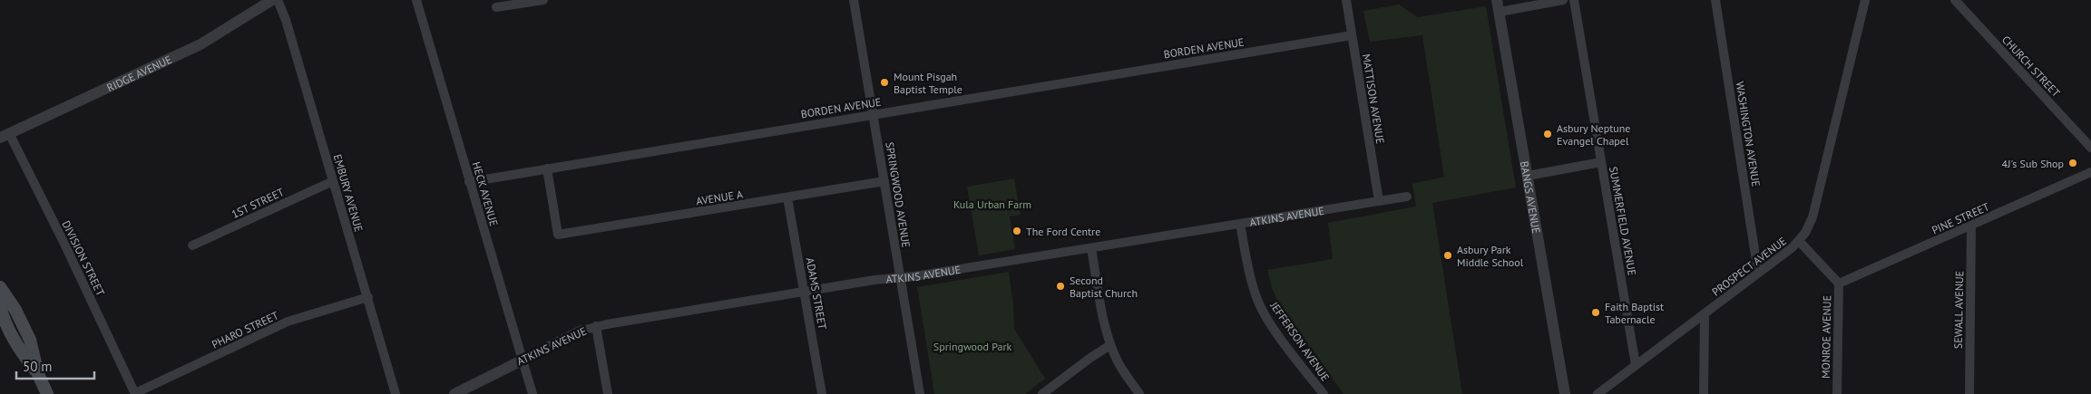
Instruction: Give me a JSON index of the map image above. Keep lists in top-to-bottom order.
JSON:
{
  "streets": {
    "street": [
      "BORDEN AVENUE",
      "CHURCH STREET",
      "RIDGE AVENUE",
      "MATTISON AVENUE",
      "WASHINGTON AVENUE",
      "EMBURY AVENUE",
      "HECK AVENUE",
      "SPRINGWOOD AVENUE",
      "BANGS AVENUE",
      "AVENUE A",
      "1ST STREET",
      "ATKINS AVENUE",
      "PINE STREET",
      "SUMMERFIELD AVENUE",
      "DIVISION STREET",
      "PROSPECT AVENUE",
      "ADAMS STREET",
      "SEWALL AVENUE",
      "PHARO STREET",
      "MONROE AVENUE",
      "JEFFERSON AVENUE"
    ]
  },
  "crossings": [
    ["BORDEN AVENUE", "MATTISON AVENUE"],
    ["BORDEN AVENUE", "HECK AVENUE"],
    ["BORDEN AVENUE", "SPRINGWOOD AVENUE"],
    ["BORDEN AVENUE", "AVENUE A"],
    ["RIDGE AVENUE", "DIVISION STREET"],
    ["MATTISON AVENUE", "ATKINS AVENUE"],
    ["WASHINGTON AVENUE", "PROSPECT AVENUE"],
    ["EMBURY AVENUE", "1ST STREET"],
    ["EMBURY AVENUE", "PHARO STREET"],
    ["HECK AVENUE", "ATKINS AVENUE"],
    ["SPRINGWOOD AVENUE", "AVENUE A"],
    ["SPRINGWOOD AVENUE", "ATKINS AVENUE"],
    ["AVENUE A", "ADAMS STREET"],
    ["ATKINS AVENUE", "ADAMS STREET"],
    ["ATKINS AVENUE", "JEFFERSON AVENUE"],
    ["PINE STREET", "SEWALL AVENUE"],
    ["PINE STREET", "MONROE AVENUE"],
    ["SUMMERFIELD AVENUE", "PROSPECT AVENUE"],
    ["DIVISION STREET", "PHARO STREET"],
    ["PROSPECT AVENUE", "MONROE AVENUE"]
  ],
  "parks": ["Kula Urban Farm", "Springwood Park"],
  "places": [
    "Mount Pisgah Baptist Temple",
    "Asbury Neptune Evangel Chapel",
    "4J's Sub Shop",
    "The Ford Centre",
    "Asbury Park Middle School",
    "Second Baptist Church",
    "Faith Baptist Tabernacle"
  ],
  "scale_bar": "50 m"
}
